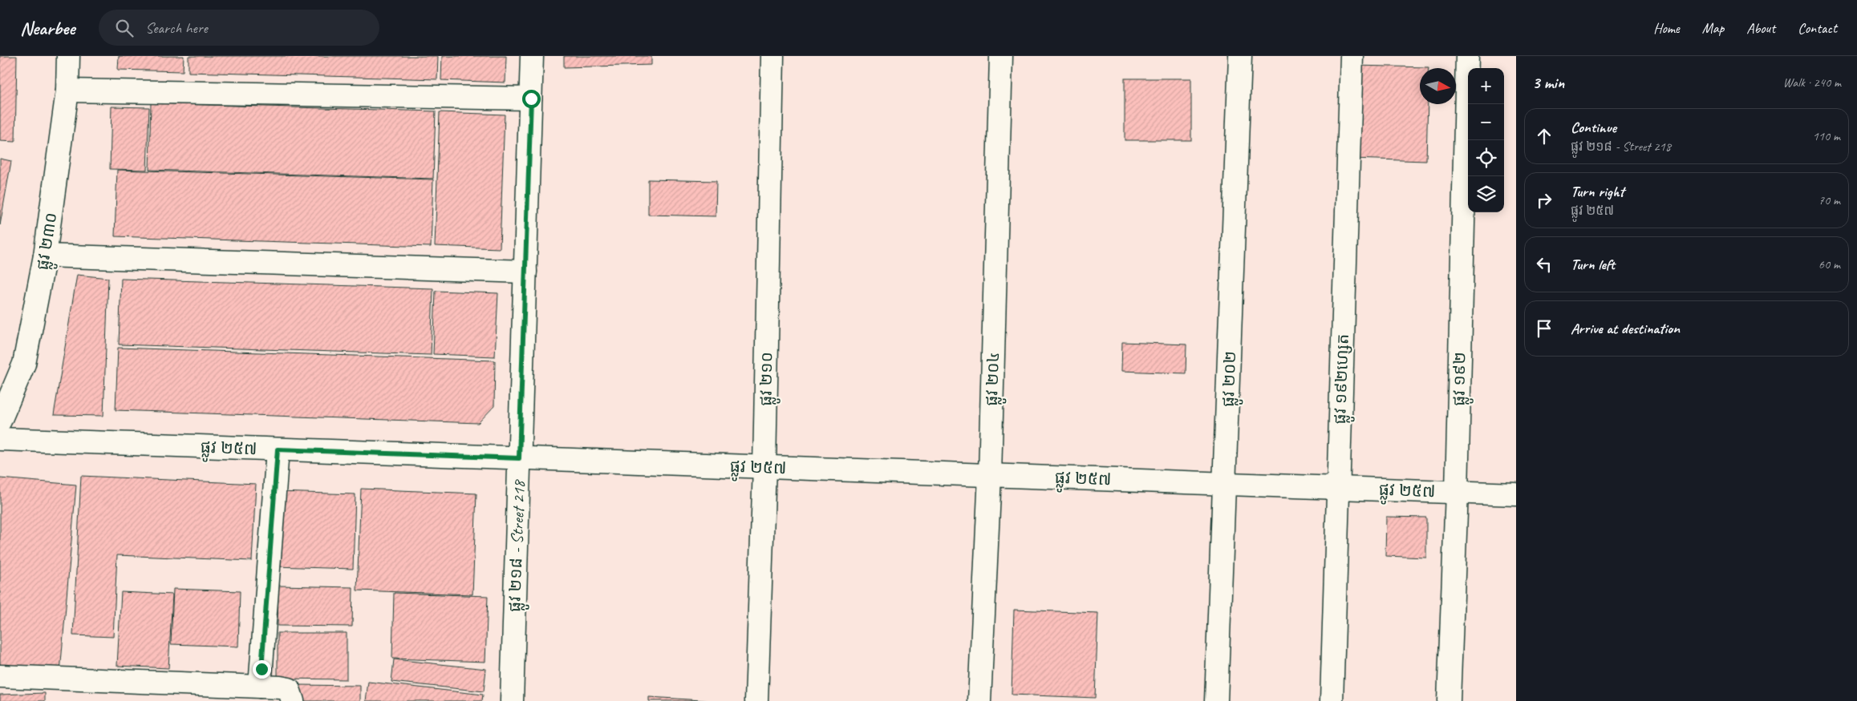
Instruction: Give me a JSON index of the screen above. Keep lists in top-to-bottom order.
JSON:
{
  "streets": {
    "street": [
      "ផ្លូវ ២៣០",
      "ផ្លូវ ២១០",
      "ផ្លូវ ២០៤",
      "ផ្លូវ ២០២",
      "ផ្លូវ ១៩២ហ្សេត",
      "ផ្លូវ ១៩២",
      "ផ្លូវ ២៥៧",
      "ផ្លូវ ២១៨ - Street 218"
    ]
  },
  "crossings": [
    ["ផ្លូវ ២១០", "ផ្លូវ ២៥៧"],
    ["ផ្លូវ ២០៤", "ផ្លូវ ២៥៧"],
    ["ផ្លូវ ២០២", "ផ្លូវ ២៥៧"],
    ["ផ្លូវ ១៩២ហ្សេត", "ផ្លូវ ២៥៧"],
    ["ផ្លូវ ១៩២", "ផ្លូវ ២៥៧"],
    ["ផ្លូវ ២៥៧", "ផ្លូវ ២១៨ - Street 218"]
  ],
  "north": "right",
  "page": {
    "header": "Nearbee",
    "search": "Search here",
    "nav": [
      "Home",
      "Map",
      "About",
      "Contact"
    ],
    "heading": ["3 min", "Walk · 240 m"],
    "map_buttons": ["+", "−"],
    "list": [
      ["Continue", "ផ្លូវ ២១៨ - Street 218", "110 m"],
      ["Turn right", "ផ្លូវ ២៥៧", "70 m"],
      ["Turn left", "60 m"],
      "Arrive at destination"
    ]
  }
}
